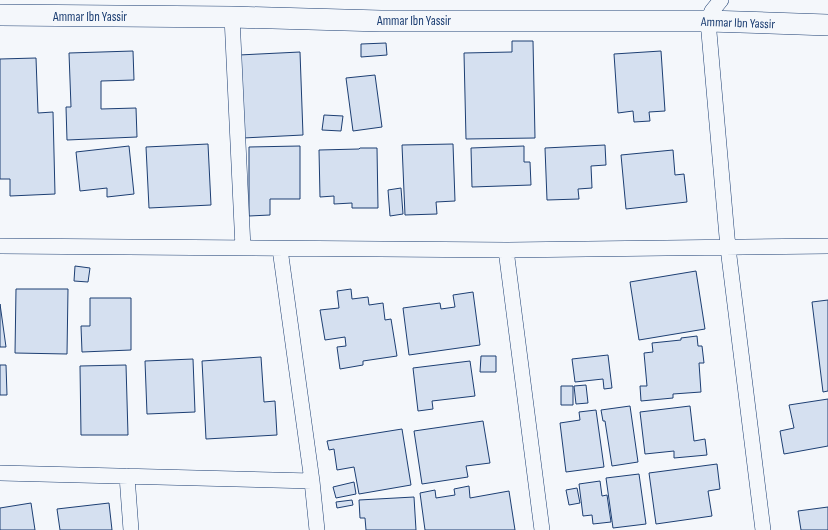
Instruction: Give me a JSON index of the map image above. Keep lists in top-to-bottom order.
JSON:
{
  "streets": {
    "street": ["Ammar Ibn Yassir"]
  }
}
